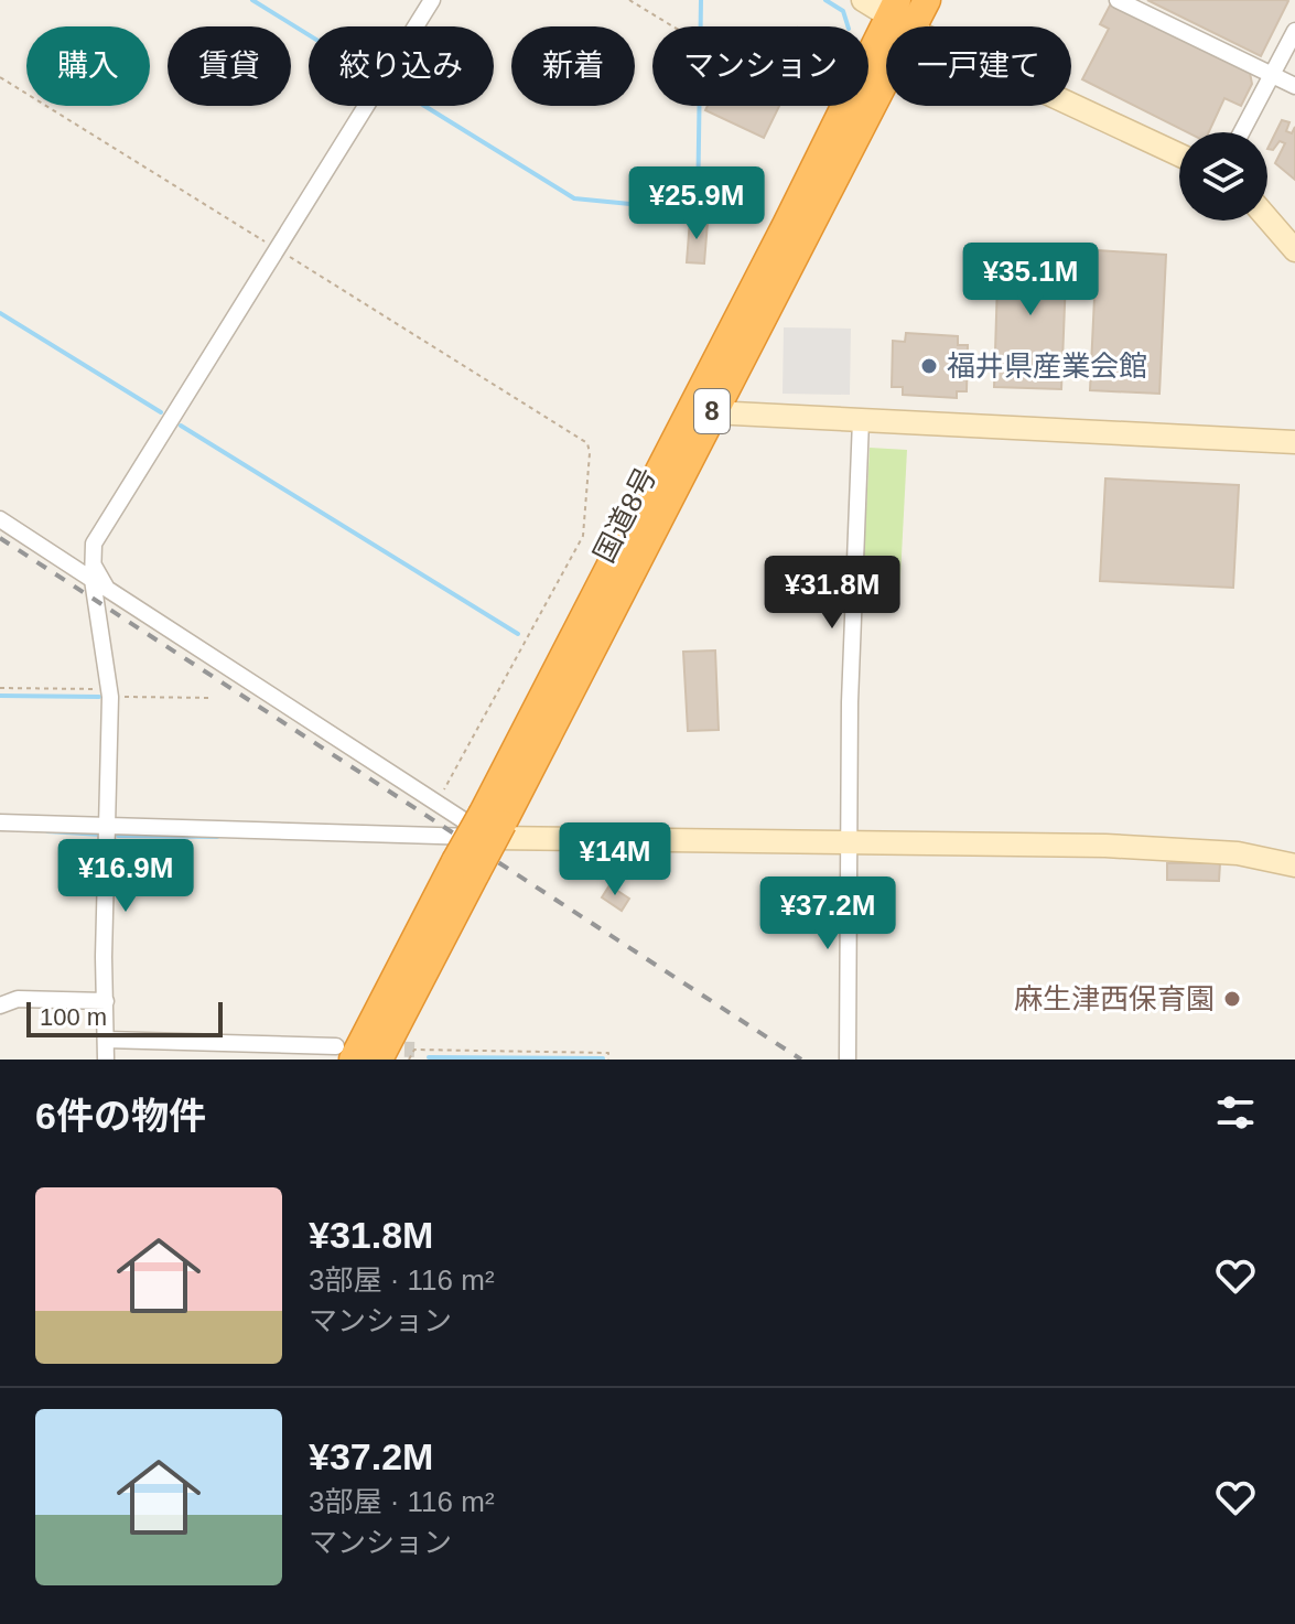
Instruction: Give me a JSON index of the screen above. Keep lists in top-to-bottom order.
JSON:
{
  "streets": {
    "highway": ["8", "国道8号"]
  },
  "places": ["福井県産業会館", "麻生津西保育園"],
  "scale_bar": "100 m",
  "page": {
    "chip": [
      "購入",
      "賃貸",
      "絞り込み",
      "新着",
      "マンション",
      "一戸建て"
    ],
    "price": [
      "¥25.9M",
      "¥35.1M",
      "¥31.8M",
      "¥14M",
      "¥16.9M",
      "¥37.2M"
    ],
    "scale": "100 m",
    "heading": "6件の物件",
    "list": [
      {
        "name": "¥31.8M",
        "note": "3部屋 · 116 m² · マンション"
      },
      {
        "name": "¥37.2M",
        "note": "3部屋 · 116 m² · マンション"
      }
    ]
  }
}
